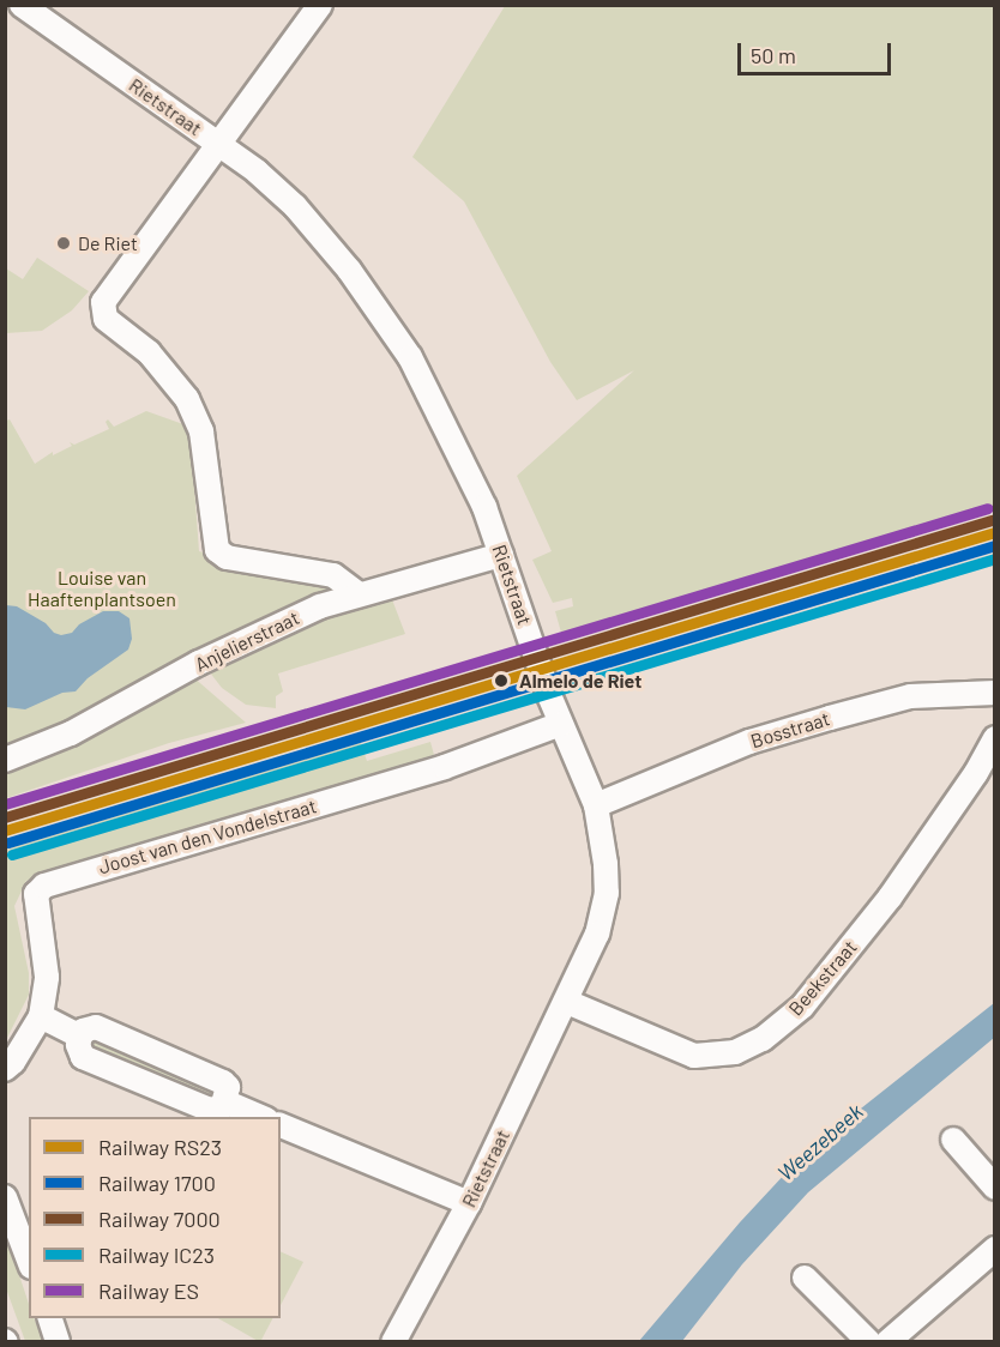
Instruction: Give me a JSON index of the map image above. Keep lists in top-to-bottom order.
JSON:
{
  "streets": {
    "street": [
      "Rietstraat",
      "Anjelierstraat",
      "Bosstraat",
      "Joost van den Vondelstraat",
      "Beekstraat"
    ]
  },
  "crossings": [
    ["Rietstraat", "Anjelierstraat"],
    ["Rietstraat", "Bosstraat"],
    ["Rietstraat", "Joost van den Vondelstraat"],
    ["Rietstraat", "Beekstraat"]
  ],
  "water": ["Weezebeek"],
  "parks": ["Louise van Haaftenplantsoen"],
  "places": ["De Riet", "Almelo de Riet"],
  "lines": [
    "rail line ES",
    "rail line 7000",
    "rail line RS23",
    "rail line 1700",
    "rail line IC23"
  ],
  "legend": [
    "Railway RS23",
    "Railway 1700",
    "Railway 7000",
    "Railway IC23",
    "Railway ES"
  ],
  "scale_bar": "50 m"
}
